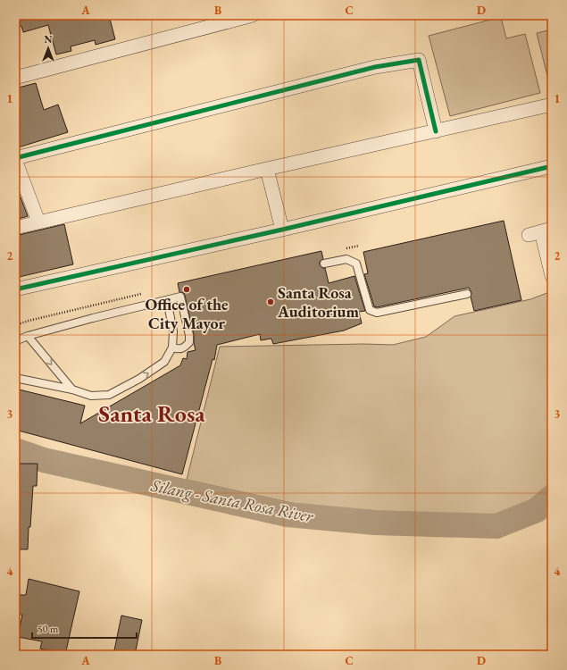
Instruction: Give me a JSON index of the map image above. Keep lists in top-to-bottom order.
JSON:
{
  "districts": ["Santa Rosa"],
  "water": ["Silang - Santa Rosa River"],
  "places": ["Office of the City Mayor", "Santa Rosa Auditorium"],
  "scale_bar": "50 m",
  "north": "top",
  "grid": {
    "columns": [
      "A",
      "B",
      "C",
      "D"
    ],
    "rows": [
      "1",
      "2",
      "3",
      "4"
    ]
  }
}
